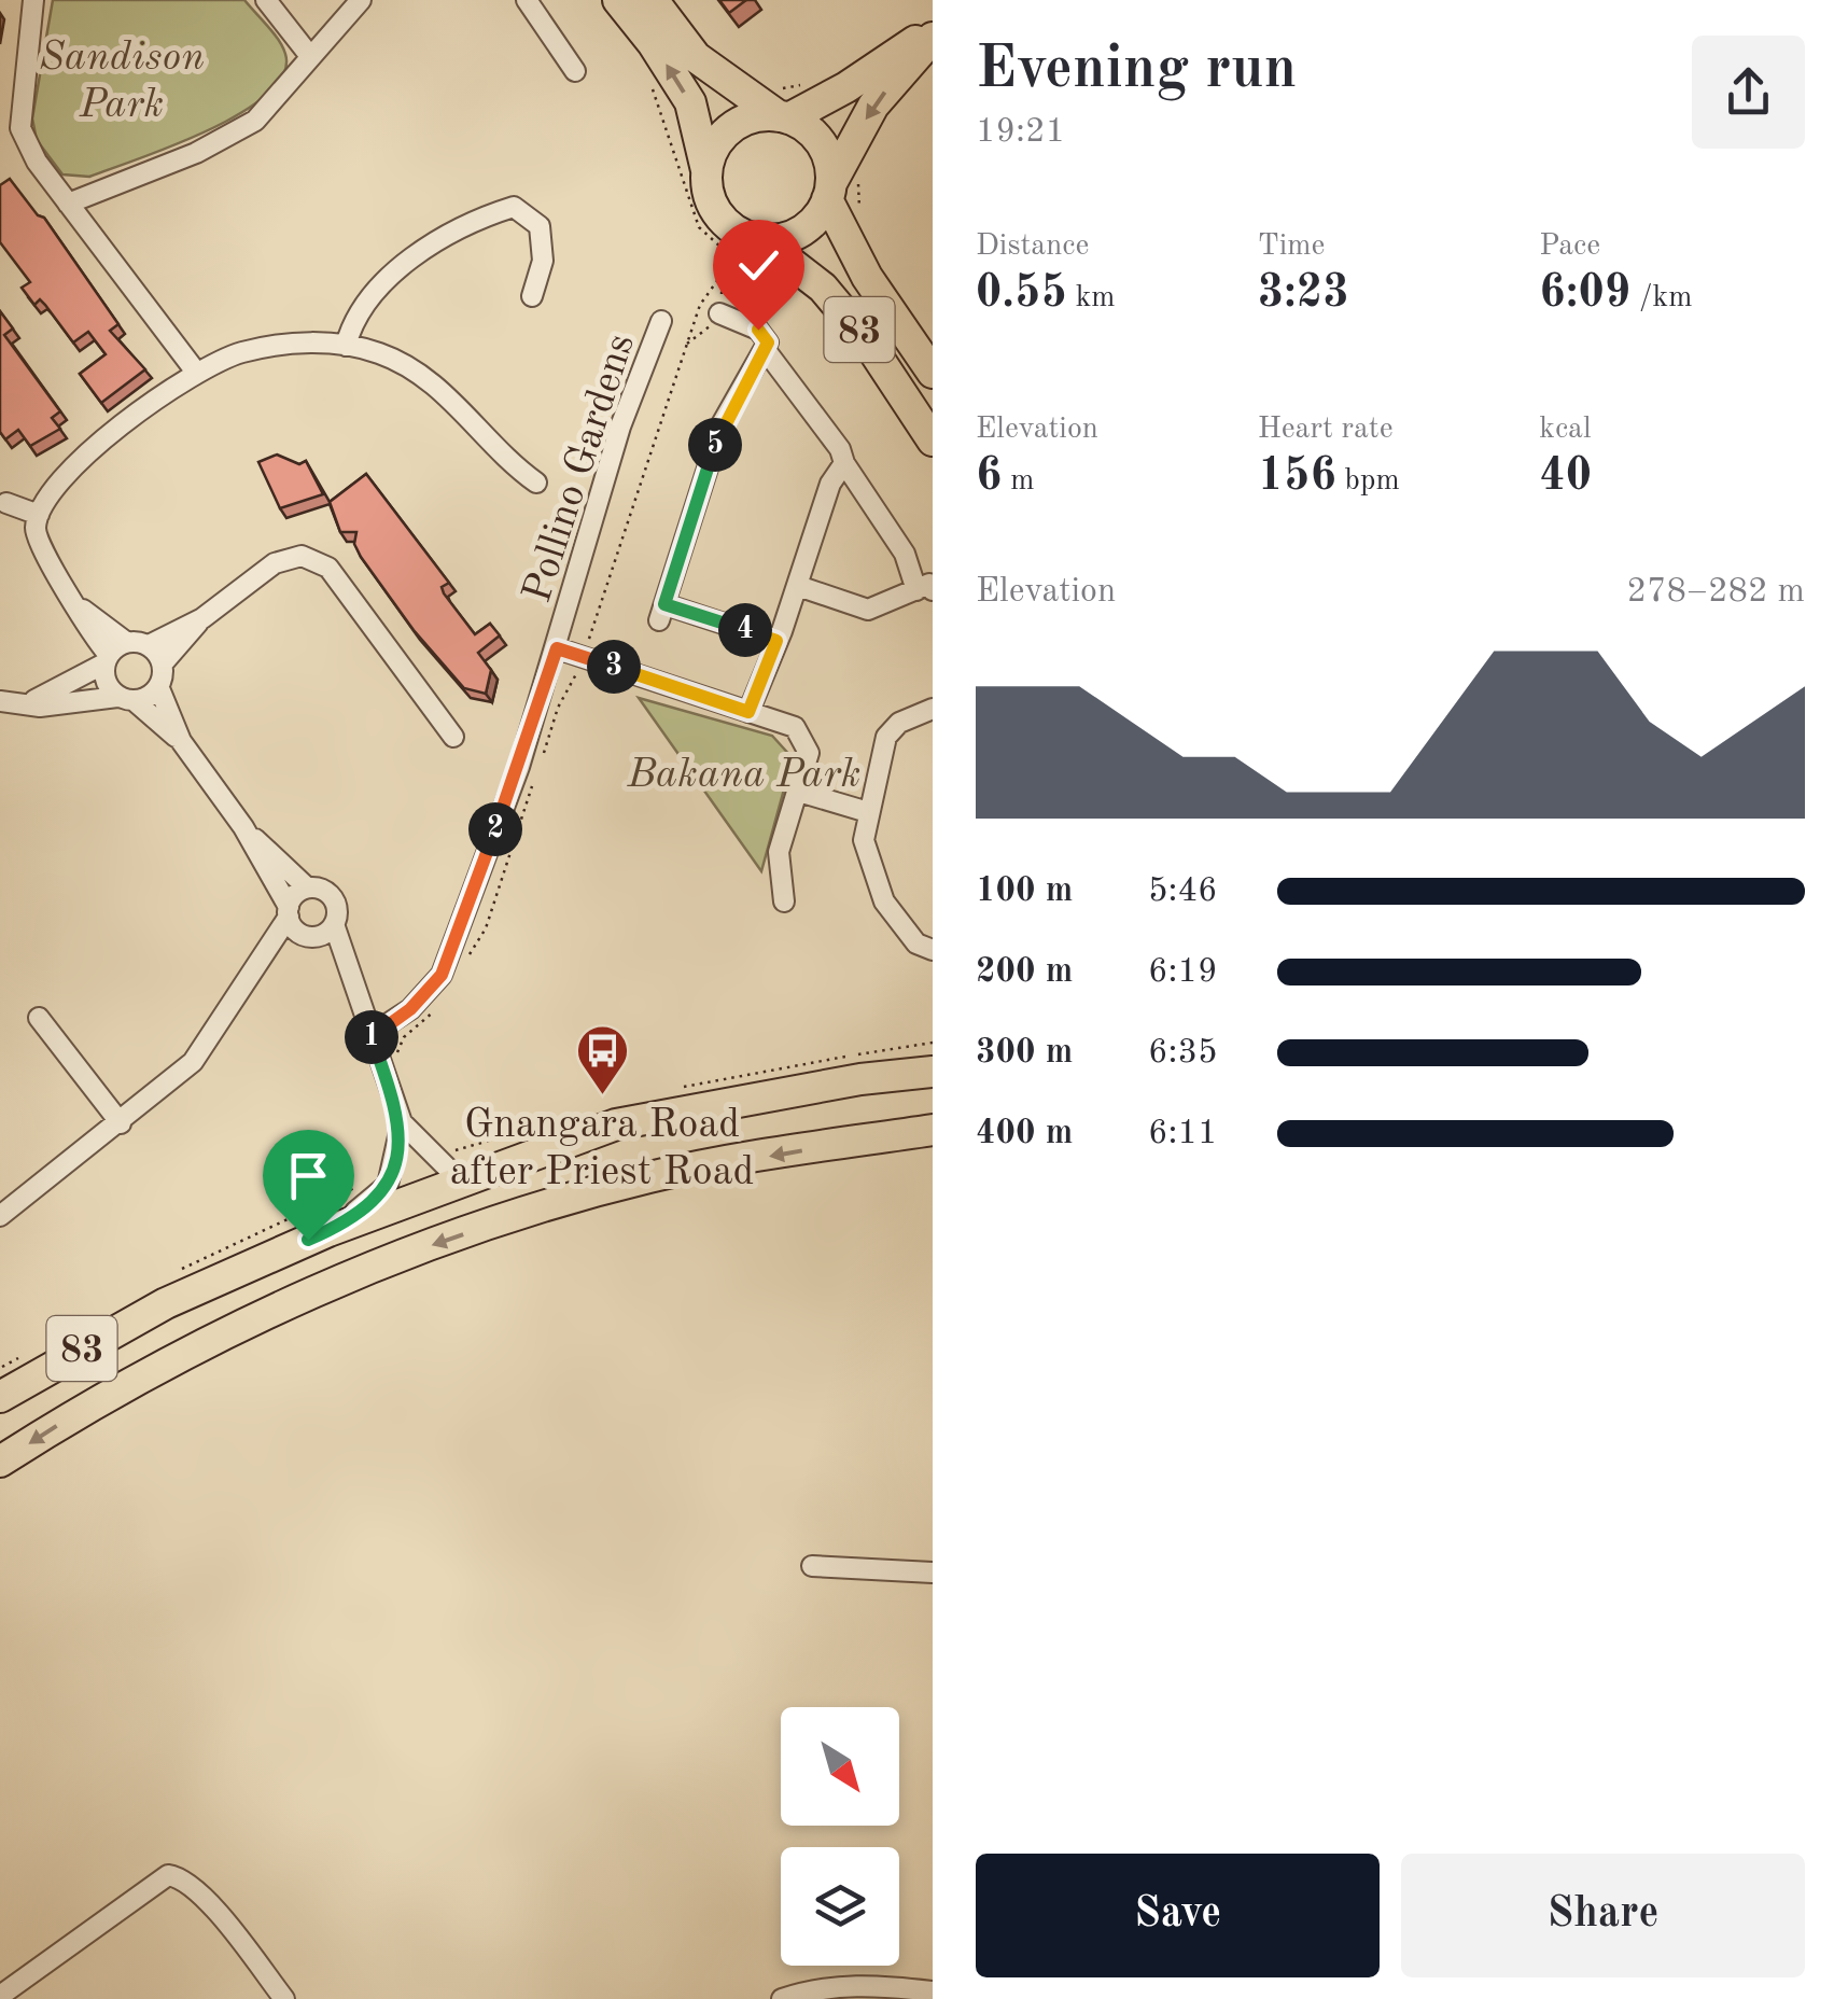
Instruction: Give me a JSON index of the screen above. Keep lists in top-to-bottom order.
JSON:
{
  "streets": {
    "main road": ["83"],
    "street": ["Pollino Gardens"]
  },
  "parks": ["Sandison Park", "Bakana Park"],
  "places": {
    "bus stop": ["Gnangara Road after Priest Road"]
  },
  "north": "bottom right",
  "page": {
    "heading": ["Evening run", "19:21"],
    "stats": [
      ["Distance", "0.55 km"],
      ["Time", "3:23"],
      ["Pace", "6:09 /km"],
      ["Elevation", "6 m"],
      ["Heart rate", "156 bpm"],
      ["kcal", "40"]
    ],
    "pins": [
      "5",
      "4",
      "3",
      "2",
      "1"
    ],
    "chart": ["Elevation", "278–282 m"],
    "list": [
      {
        "name": "100 m",
        "note": "5:46"
      },
      {
        "name": "200 m",
        "note": "6:19"
      },
      {
        "name": "300 m",
        "note": "6:35"
      },
      {
        "name": "400 m",
        "note": "6:11"
      }
    ],
    "buttons": ["Save", "Share"]
  }
}
